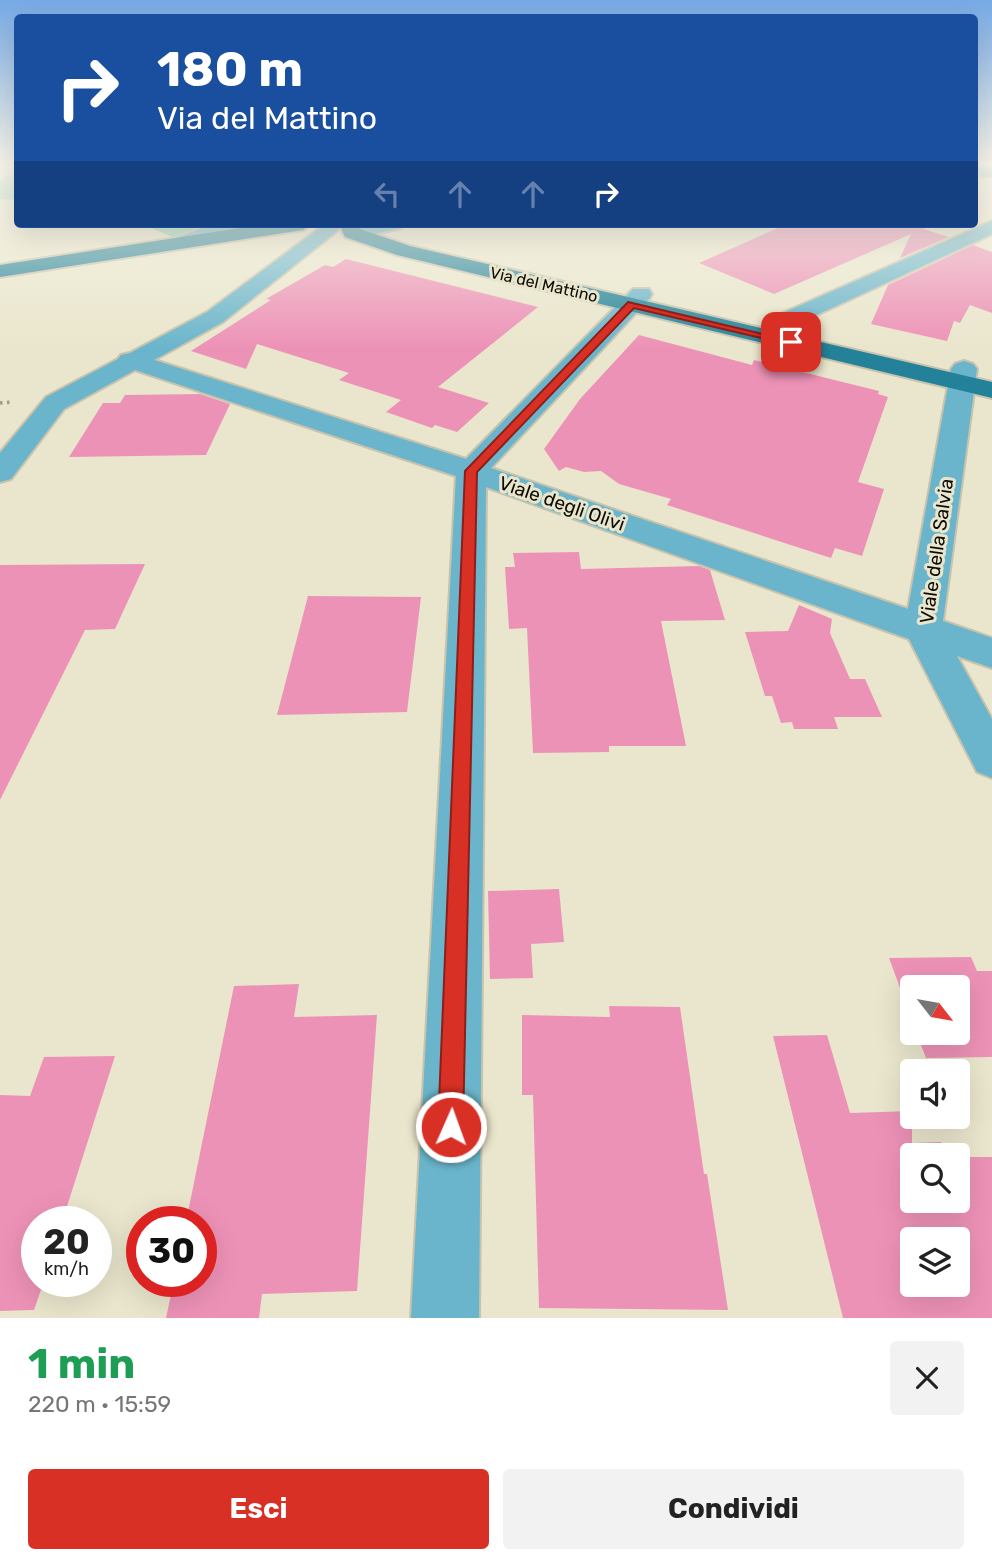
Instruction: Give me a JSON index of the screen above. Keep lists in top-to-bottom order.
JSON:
{
  "streets": {
    "main road": ["Via del Mattino"],
    "street": ["Viale degli Olivi", "Viale della Salvia"]
  },
  "crossings": [
    ["Via del Mattino", "Viale della Salvia"],
    ["Viale degli Olivi", "Viale della Salvia"]
  ],
  "north": "bottom right",
  "page": {
    "turn": ["180 m", "Via del Mattino"],
    "speed": "20 km/h",
    "limit": "30",
    "heading": ["1 min", "220 m · 15:59"],
    "buttons": ["Esci", "Condividi"]
  }
}
